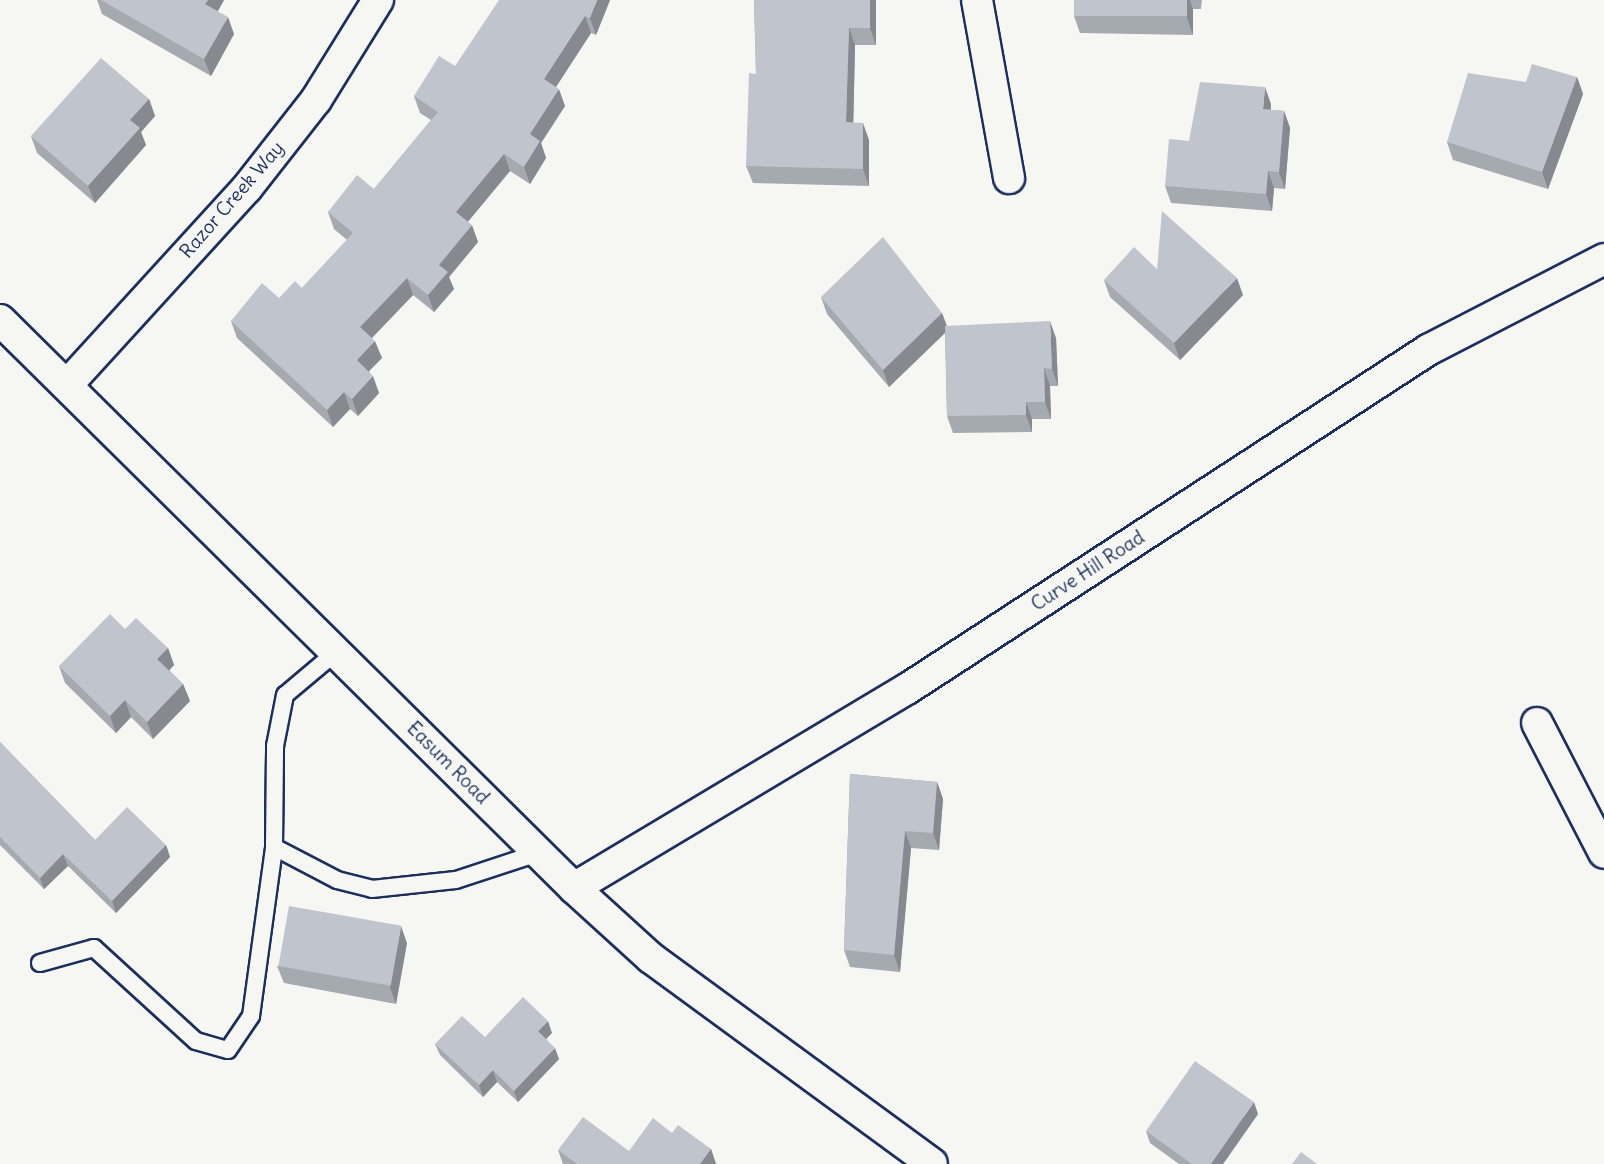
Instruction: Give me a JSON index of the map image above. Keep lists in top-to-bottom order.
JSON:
{
  "streets": {
    "street": ["Razor Creek Way", "Curve Hill Road", "Easum Road"]
  },
  "crossings": [
    ["Razor Creek Way", "Easum Road"],
    ["Curve Hill Road", "Easum Road"]
  ]
}
